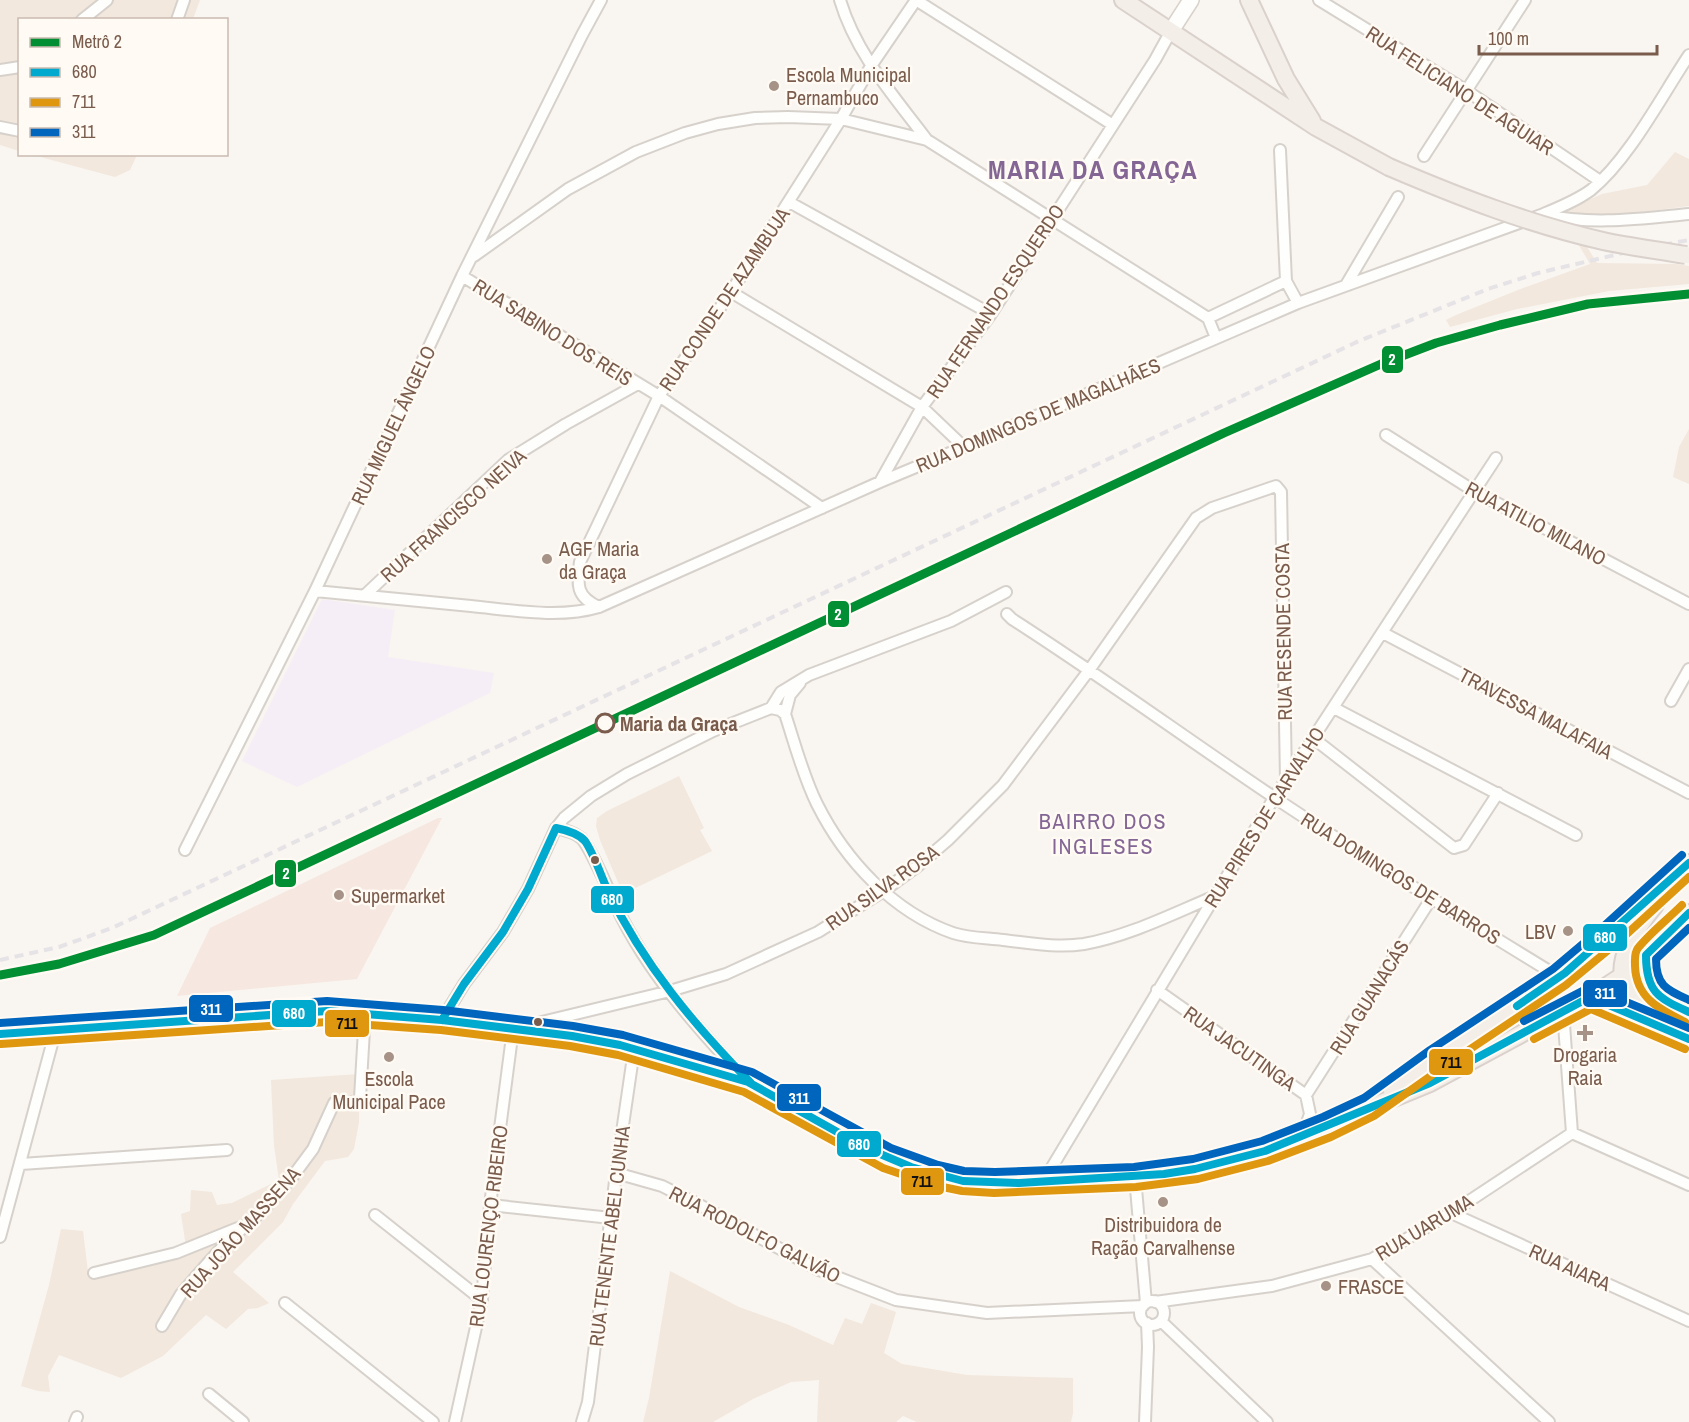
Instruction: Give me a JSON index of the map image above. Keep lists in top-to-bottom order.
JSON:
{
  "streets": {
    "street": [
      "RUA FELICIANO DE AGUIAR",
      "RUA CONDE DE AZAMBUJA",
      "RUA FERNANDO ESQUERDO",
      "RUA SABINO DOS REIS",
      "RUA DOMINGOS DE MAGALHÃES",
      "RUA MIGUEL ÂNGELO",
      "RUA FRANCISCO NEIVA",
      "RUA ATILIO MILANO",
      "RUA RESENDE COSTA",
      "TRAVESSA MALAFAIA",
      "RUA PIRES DE CARVALHO",
      "RUA DOMINGOS DE BARROS",
      "RUA SILVA ROSA",
      "RUA GUANACÁS",
      "RUA JACUTINGA",
      "RUA LOURENÇO RIBEIRO",
      "RUA UARUMA",
      "RUA JOÃO MASSENA",
      "RUA RODOLFO GALVÃO",
      "RUA TENENTE ABEL CUNHA",
      "RUA AIARA"
    ]
  },
  "crossings": [
    ["RUA FELICIANO DE AGUIAR", "RUA DOMINGOS DE MAGALHÃES"],
    ["RUA CONDE DE AZAMBUJA", "RUA SABINO DOS REIS"],
    ["RUA CONDE DE AZAMBUJA", "RUA DOMINGOS DE MAGALHÃES"],
    ["RUA FERNANDO ESQUERDO", "RUA DOMINGOS DE MAGALHÃES"],
    ["RUA SABINO DOS REIS", "RUA DOMINGOS DE MAGALHÃES"],
    ["RUA SABINO DOS REIS", "RUA MIGUEL ÂNGELO"],
    ["RUA SABINO DOS REIS", "RUA FRANCISCO NEIVA"],
    ["RUA DOMINGOS DE MAGALHÃES", "RUA MIGUEL ÂNGELO"],
    ["RUA DOMINGOS DE MAGALHÃES", "RUA FRANCISCO NEIVA"],
    ["RUA ATILIO MILANO", "RUA PIRES DE CARVALHO"],
    ["RUA RESENDE COSTA", "RUA PIRES DE CARVALHO"],
    ["RUA RESENDE COSTA", "RUA SILVA ROSA"],
    ["TRAVESSA MALAFAIA", "RUA PIRES DE CARVALHO"],
    ["RUA PIRES DE CARVALHO", "RUA DOMINGOS DE BARROS"],
    ["RUA PIRES DE CARVALHO", "RUA JACUTINGA"],
    ["RUA DOMINGOS DE BARROS", "RUA SILVA ROSA"],
    ["RUA DOMINGOS DE BARROS", "RUA GUANACÁS"],
    ["RUA SILVA ROSA", "RUA LOURENÇO RIBEIRO"],
    ["RUA GUANACÁS", "RUA JACUTINGA"],
    ["RUA UARUMA", "RUA RODOLFO GALVÃO"],
    ["RUA UARUMA", "RUA AIARA"],
    ["RUA RODOLFO GALVÃO", "RUA TENENTE ABEL CUNHA"]
  ],
  "districts": ["MARIA DA GRAÇA", "BAIRRO DOS INGLESES"],
  "places": {
    "other": [
      "Escola Municipal Pernambuco",
      "AGF Maria da Graça",
      "Maria da Graça",
      "Supermarket",
      "LBV",
      "Escola Municipal Pace",
      "Distribuidora de Ração Carvalhense",
      "FRASCE"
    ],
    "health": ["Drogaria Raia"]
  },
  "lines": [
    "metro line 2",
    "transit line 680",
    "transit line 311",
    "transit line 711"
  ],
  "legend": [
    "Metrô 2",
    "680",
    "711",
    "311"
  ],
  "scale_bar": "100 m"
}
